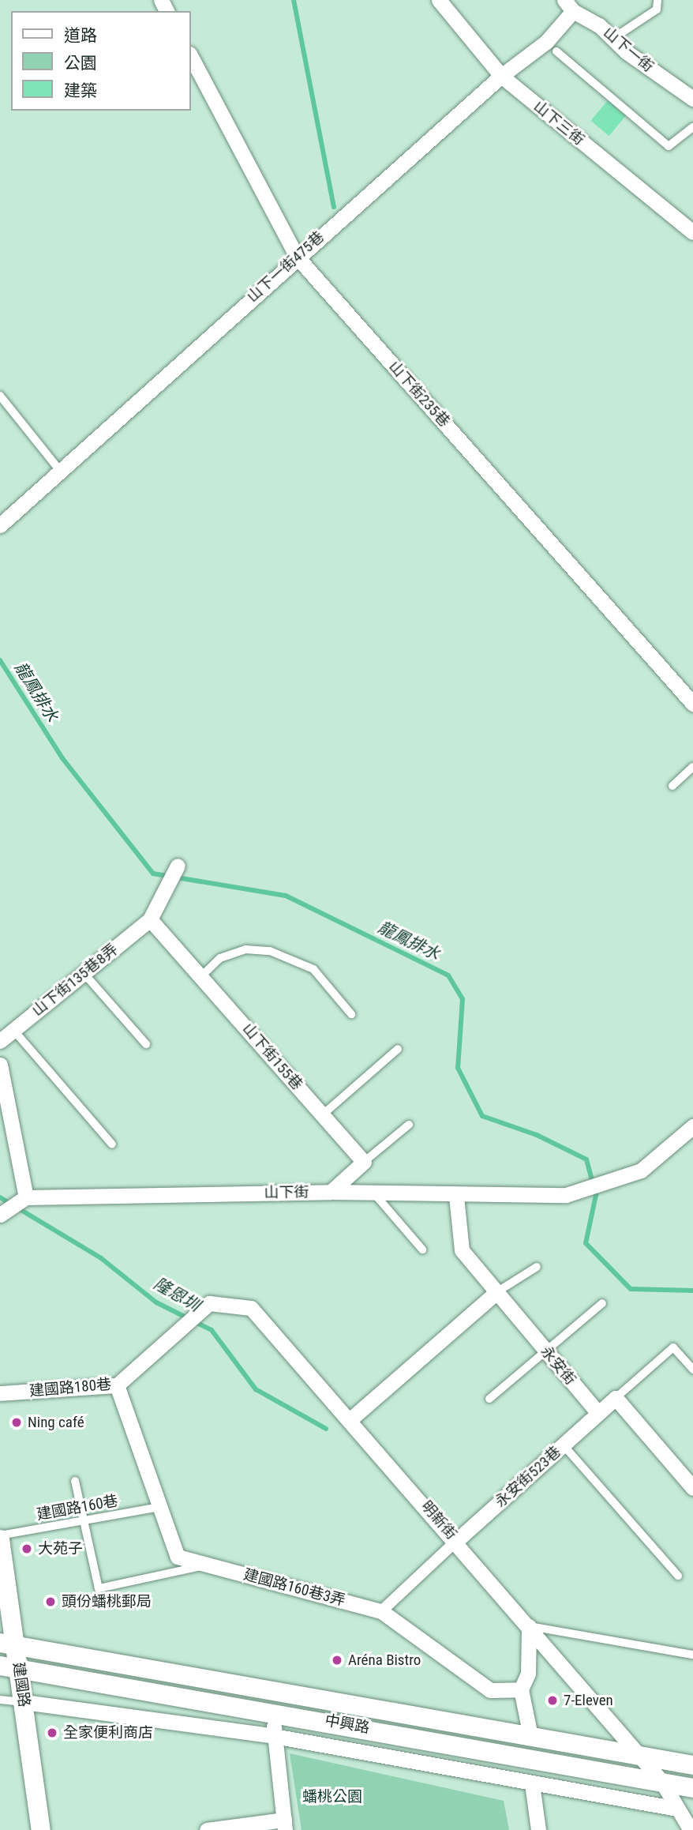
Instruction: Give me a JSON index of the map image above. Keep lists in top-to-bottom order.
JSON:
{
  "streets": {
    "street": [
      "山下一街",
      "山下三街",
      "山下一街475巷",
      "山下街235巷",
      "山下街135巷8弄",
      "山下街155巷",
      "山下街",
      "永安街",
      "建國路180巷",
      "永安街523巷",
      "明新街",
      "建國路160巷3弄",
      "建國路",
      "中興路"
    ],
    "lane": ["建國路160巷"]
  },
  "crossings": [
    ["山下一街", "山下一街475巷"],
    ["山下三街", "山下一街475巷"],
    ["山下一街475巷", "山下街235巷"],
    ["山下街135巷8弄", "山下街155巷"],
    ["山下街", "永安街"],
    ["永安街", "永安街523巷"],
    ["建國路180巷", "明新街"],
    ["建國路180巷", "建國路160巷3弄"],
    ["永安街523巷", "明新街"],
    ["建國路160巷", "建國路160巷3弄"],
    ["建國路160巷", "建國路"],
    ["明新街", "中興路"],
    ["建國路", "中興路"]
  ],
  "water": ["龍鳳排水", "隆恩圳"],
  "parks": ["蟠桃公園"],
  "places": [
    "Ning café",
    "大苑子",
    "頭份蟠桃郵局",
    "Aréna Bistro",
    "7-Eleven",
    "全家便利商店"
  ],
  "legend": ["道路", "公園", "建築"]
}
